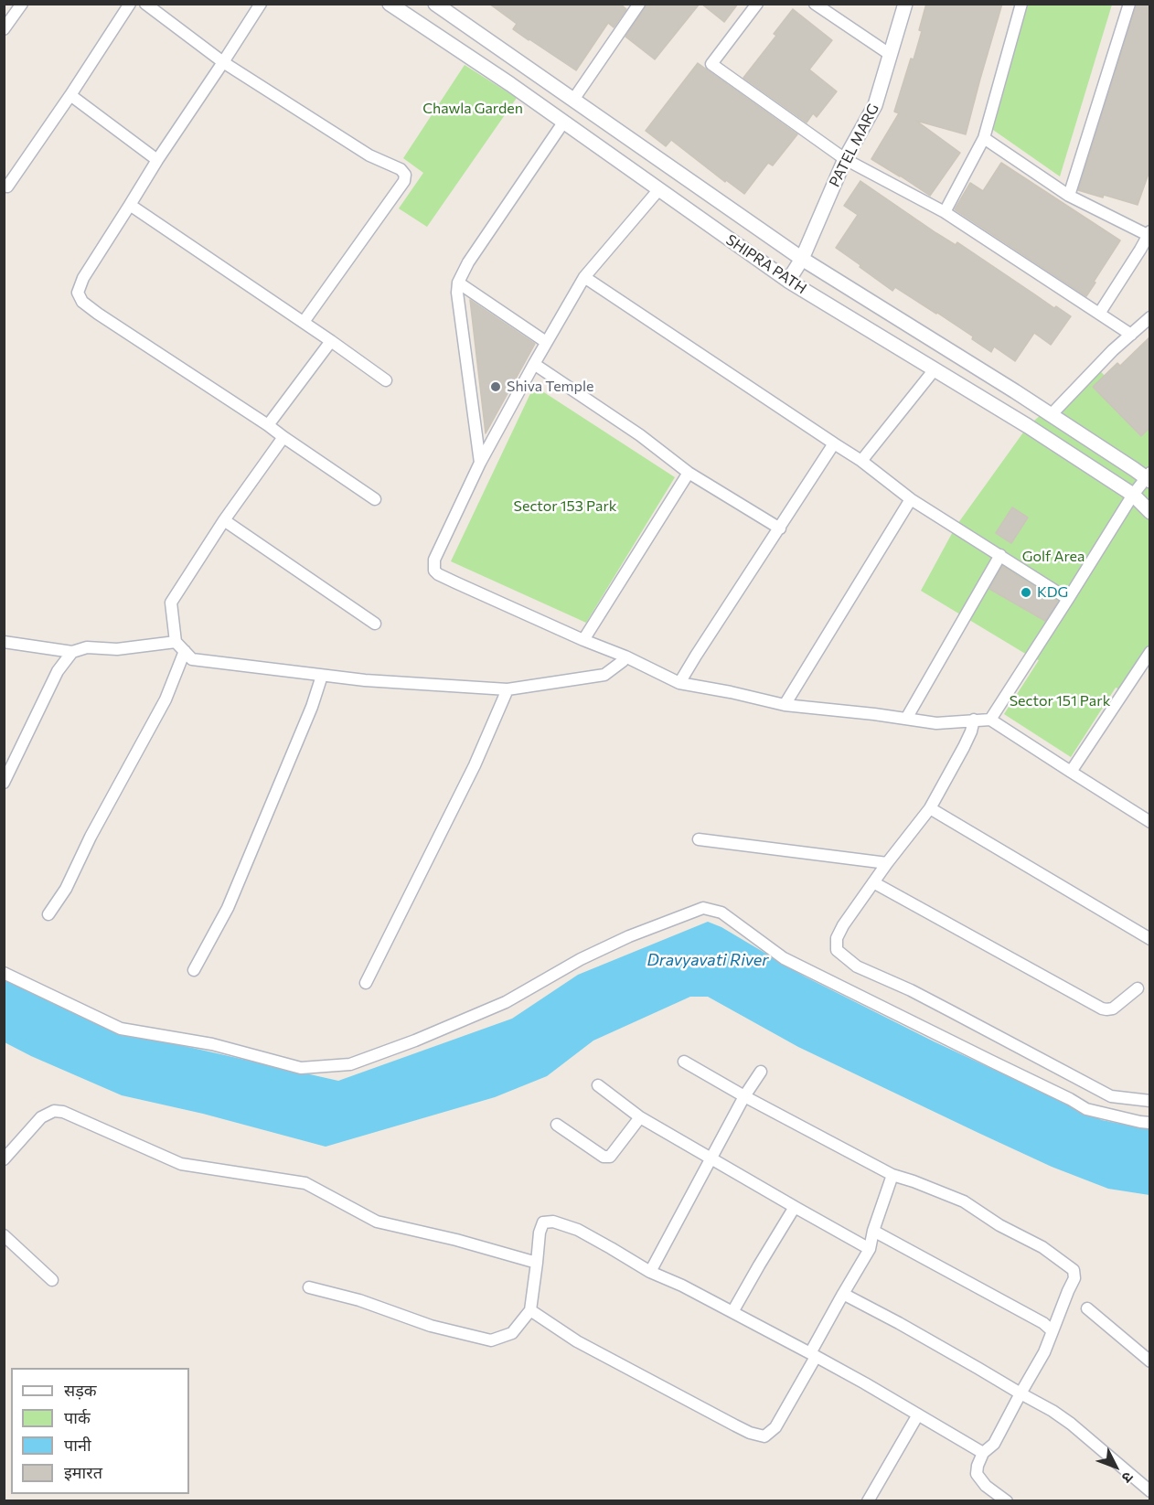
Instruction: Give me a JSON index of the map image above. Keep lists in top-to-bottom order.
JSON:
{
  "streets": {
    "street": ["PATEL MARG", "SHIPRA PATH"]
  },
  "crossings": [
    ["PATEL MARG", "SHIPRA PATH"]
  ],
  "water": ["Dravyavati River"],
  "parks": [
    "Chawla Garden",
    "Sector 153 Park",
    "Golf Area",
    "Sector 151 Park"
  ],
  "places": ["Shiva Temple", "KDG"],
  "legend": [
    "सड़क",
    "पार्क",
    "पानी",
    "इमारत"
  ],
  "north": "bottom right"
}
